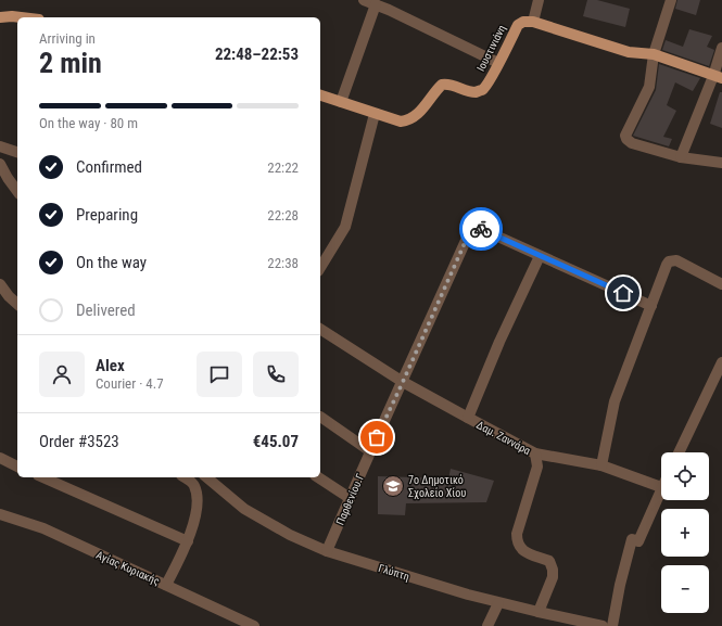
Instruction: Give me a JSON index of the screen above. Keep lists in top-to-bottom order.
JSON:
{
  "streets": {
    "main road": ["Ιουστινιάνη"],
    "street": [
      "Δαμ. Ζαννάρα",
      "Παρθενίου.Γ",
      "Αγίας Κυριακής",
      "Γλύπτη"
    ]
  },
  "crossings": [
    ["Δαμ. Ζαννάρα", "Παρθενίου.Γ"],
    ["Παρθενίου.Γ", "Γλύπτη"]
  ],
  "places": {
    "school or university": ["7ο Δημοτικό Σχολείο Χίου"]
  },
  "page": {
    "heading": ["2 min", "Arriving in", "22:48–22:53"],
    "panel": [
      "Alex",
      "Courier · 4.7",
      "Order #3523",
      "€45.07"
    ],
    "bar": "On the way · 80 m",
    "list": [
      ["Confirmed", "22:22"],
      ["Preparing", "22:28"],
      ["On the way", "22:38"],
      "Delivered"
    ],
    "map_buttons": ["+", "−"]
  }
}
